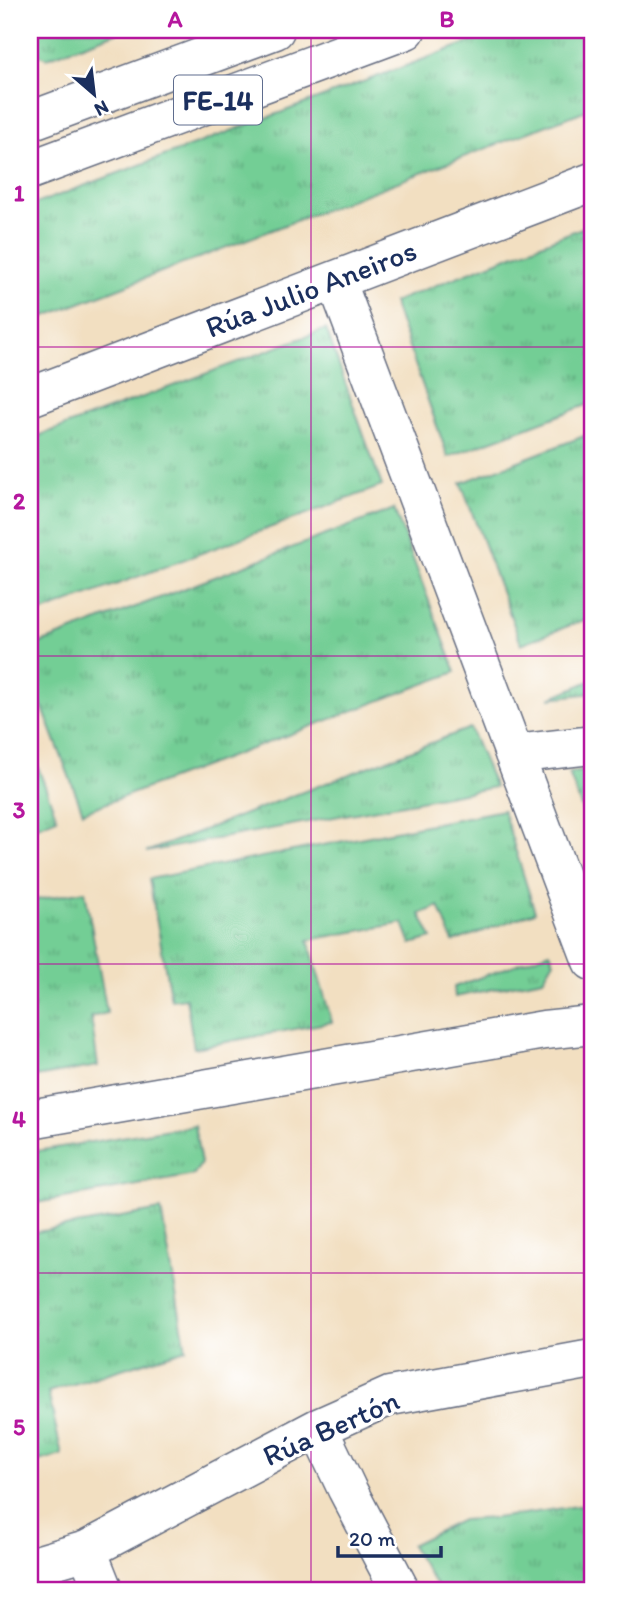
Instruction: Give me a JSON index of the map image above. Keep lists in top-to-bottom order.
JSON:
{
  "streets": {
    "main road": ["FE-14", "Rúa Julio Aneiros", "Rúa Bertón"]
  },
  "scale_bar": "20 m",
  "north": "bottom right",
  "grid": {
    "columns": ["A", "B"],
    "rows": [
      "1",
      "2",
      "3",
      "4",
      "5"
    ]
  }
}
